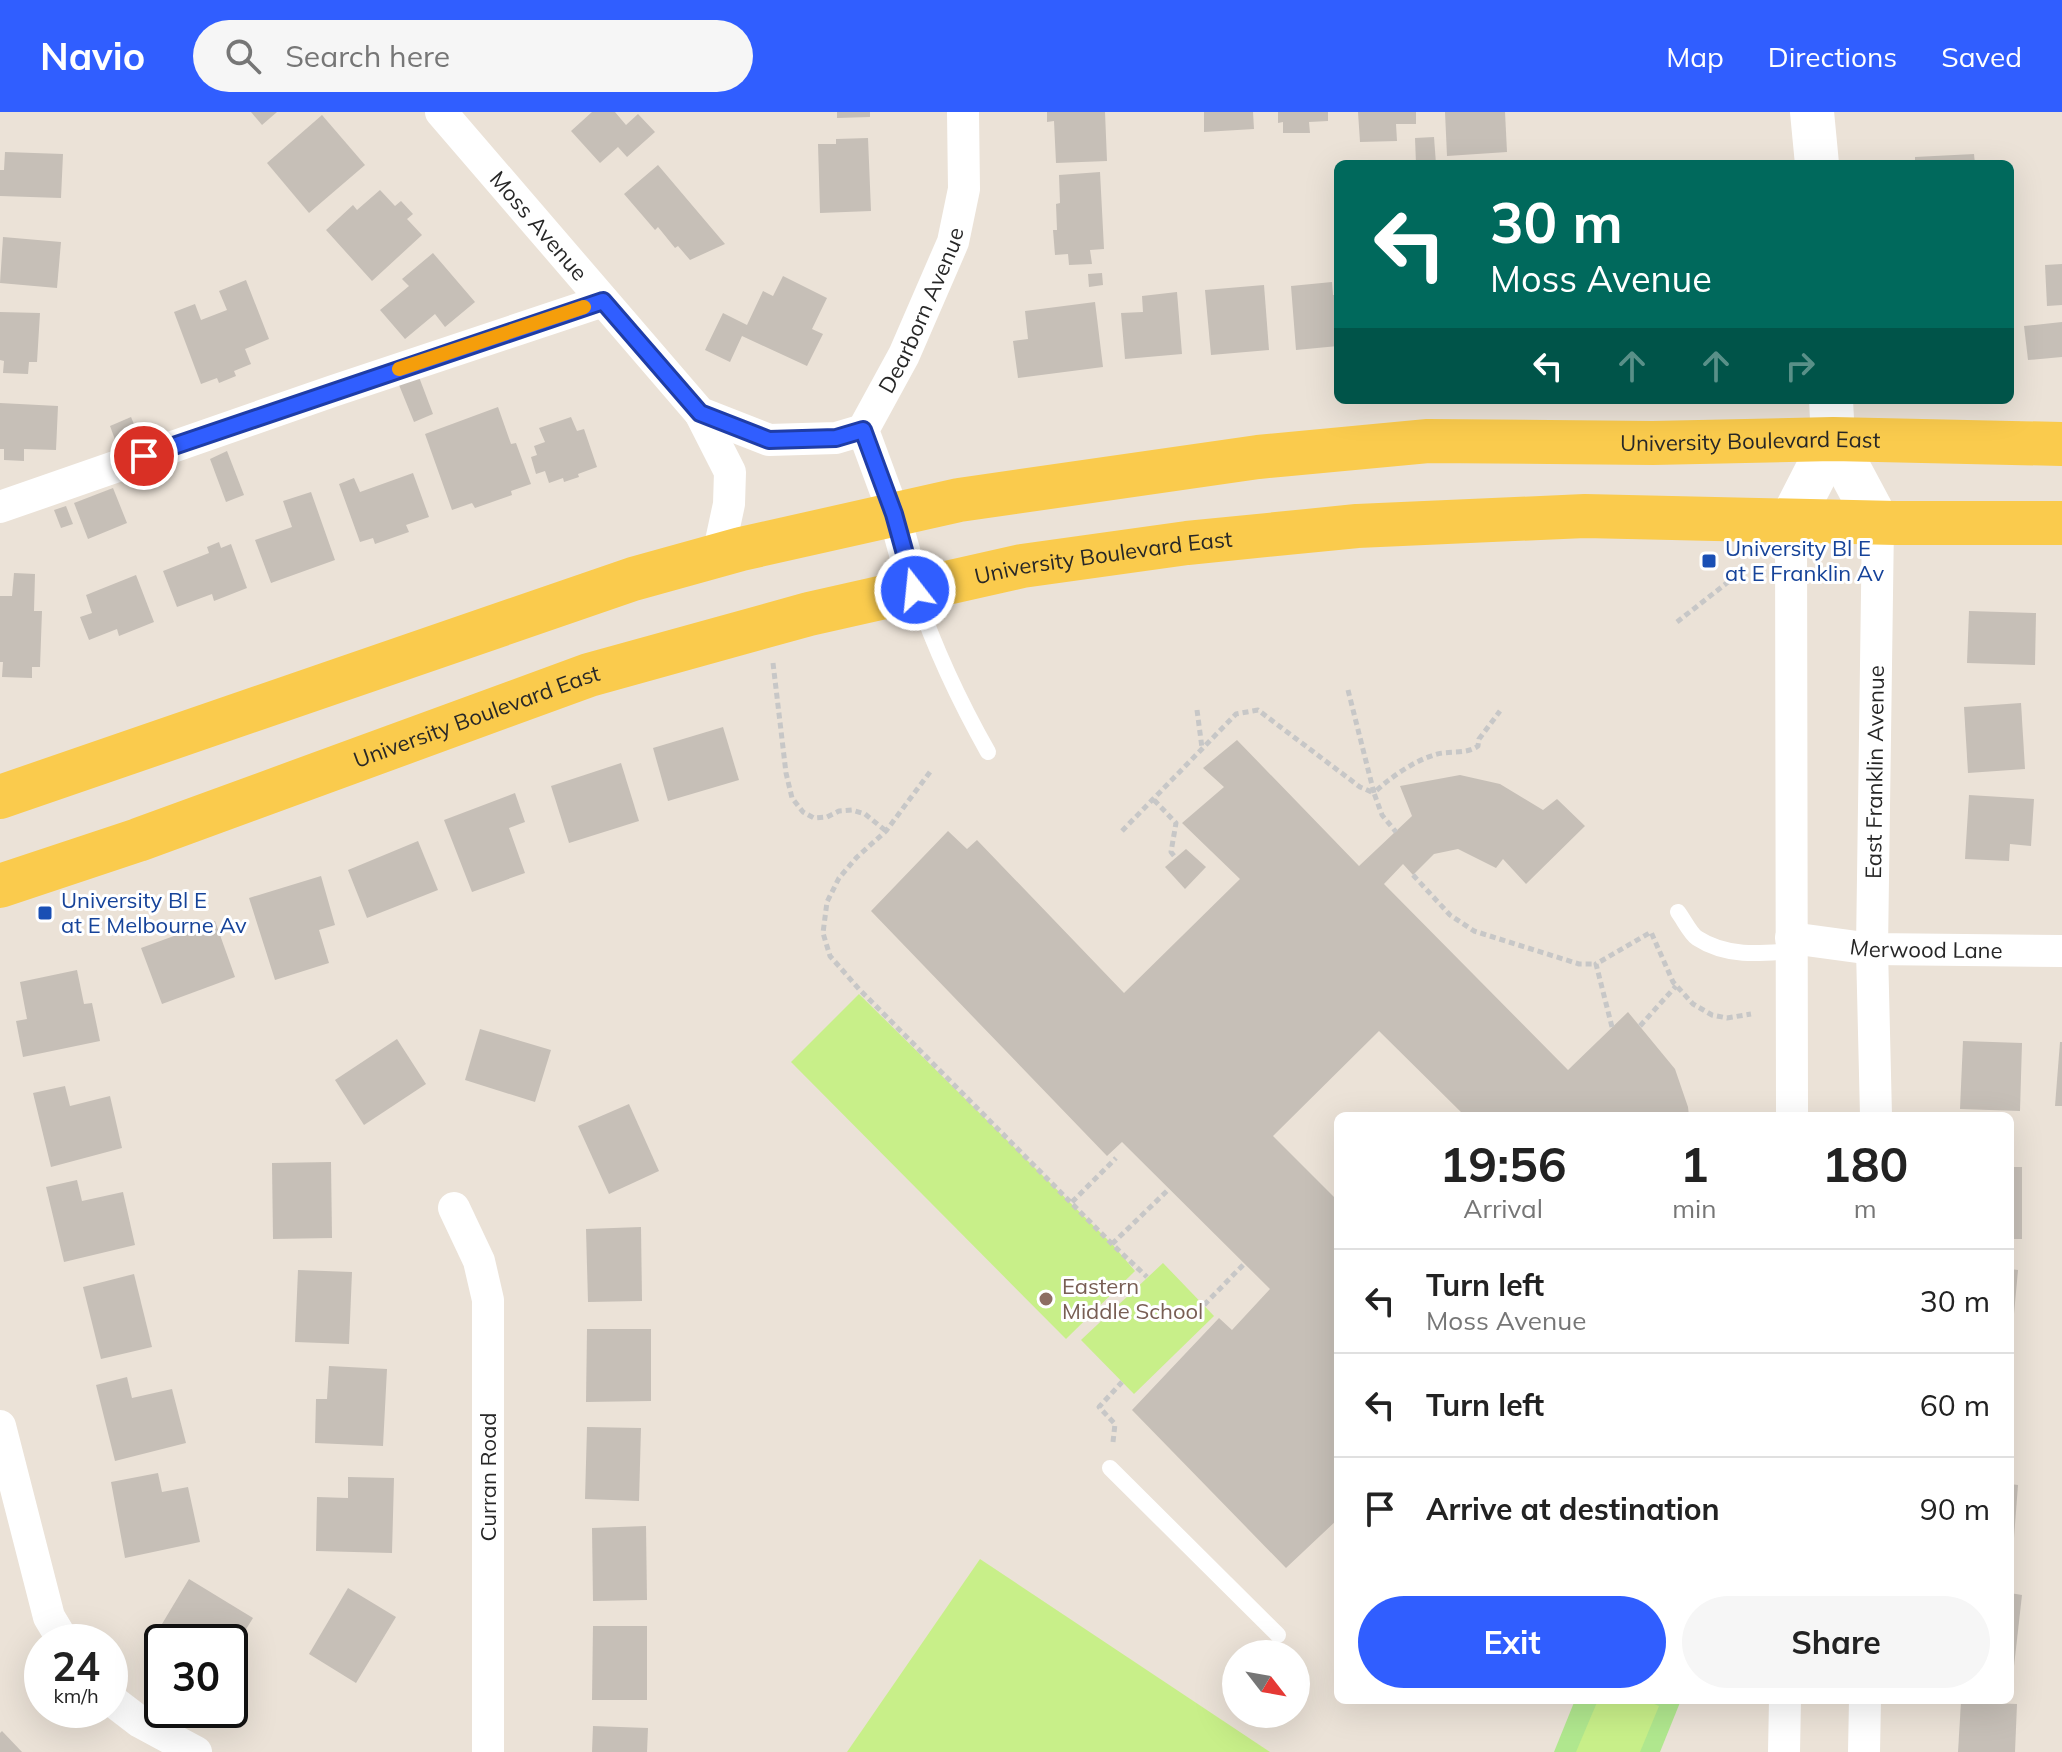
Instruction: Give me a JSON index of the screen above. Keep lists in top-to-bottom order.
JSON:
{
  "streets": {
    "main road": ["University Boulevard East"],
    "street": [
      "Moss Avenue",
      "Dearborn Avenue",
      "East Franklin Avenue",
      "Merwood Lane",
      "Curran Road"
    ]
  },
  "crossings": [
    ["Moss Avenue", "Dearborn Avenue"],
    ["Moss Avenue", "University Boulevard East"],
    ["University Boulevard East", "East Franklin Avenue"],
    ["East Franklin Avenue", "Merwood Lane"]
  ],
  "places": {
    "transit": ["University Bl E at E Franklin Av", "University Bl E at E Melbourne Av"],
    "other": ["Eastern Middle School"]
  },
  "north": "bottom right",
  "page": {
    "header": "Navio",
    "search": "Search here",
    "nav": ["Map", "Directions", "Saved"],
    "turn": ["30 m", "Moss Avenue"],
    "eta": [
      "19:56",
      "Arrival",
      "1",
      "min",
      "180",
      "m"
    ],
    "list": [
      {
        "name": "Turn left",
        "note": "Moss Avenue",
        "value": "30 m"
      },
      {
        "name": "Turn left",
        "value": "60 m"
      },
      {
        "name": "Arrive at destination",
        "value": "90 m"
      }
    ],
    "buttons": ["Exit", "Share"],
    "speed": "24 km/h",
    "limit": "30"
  }
}
